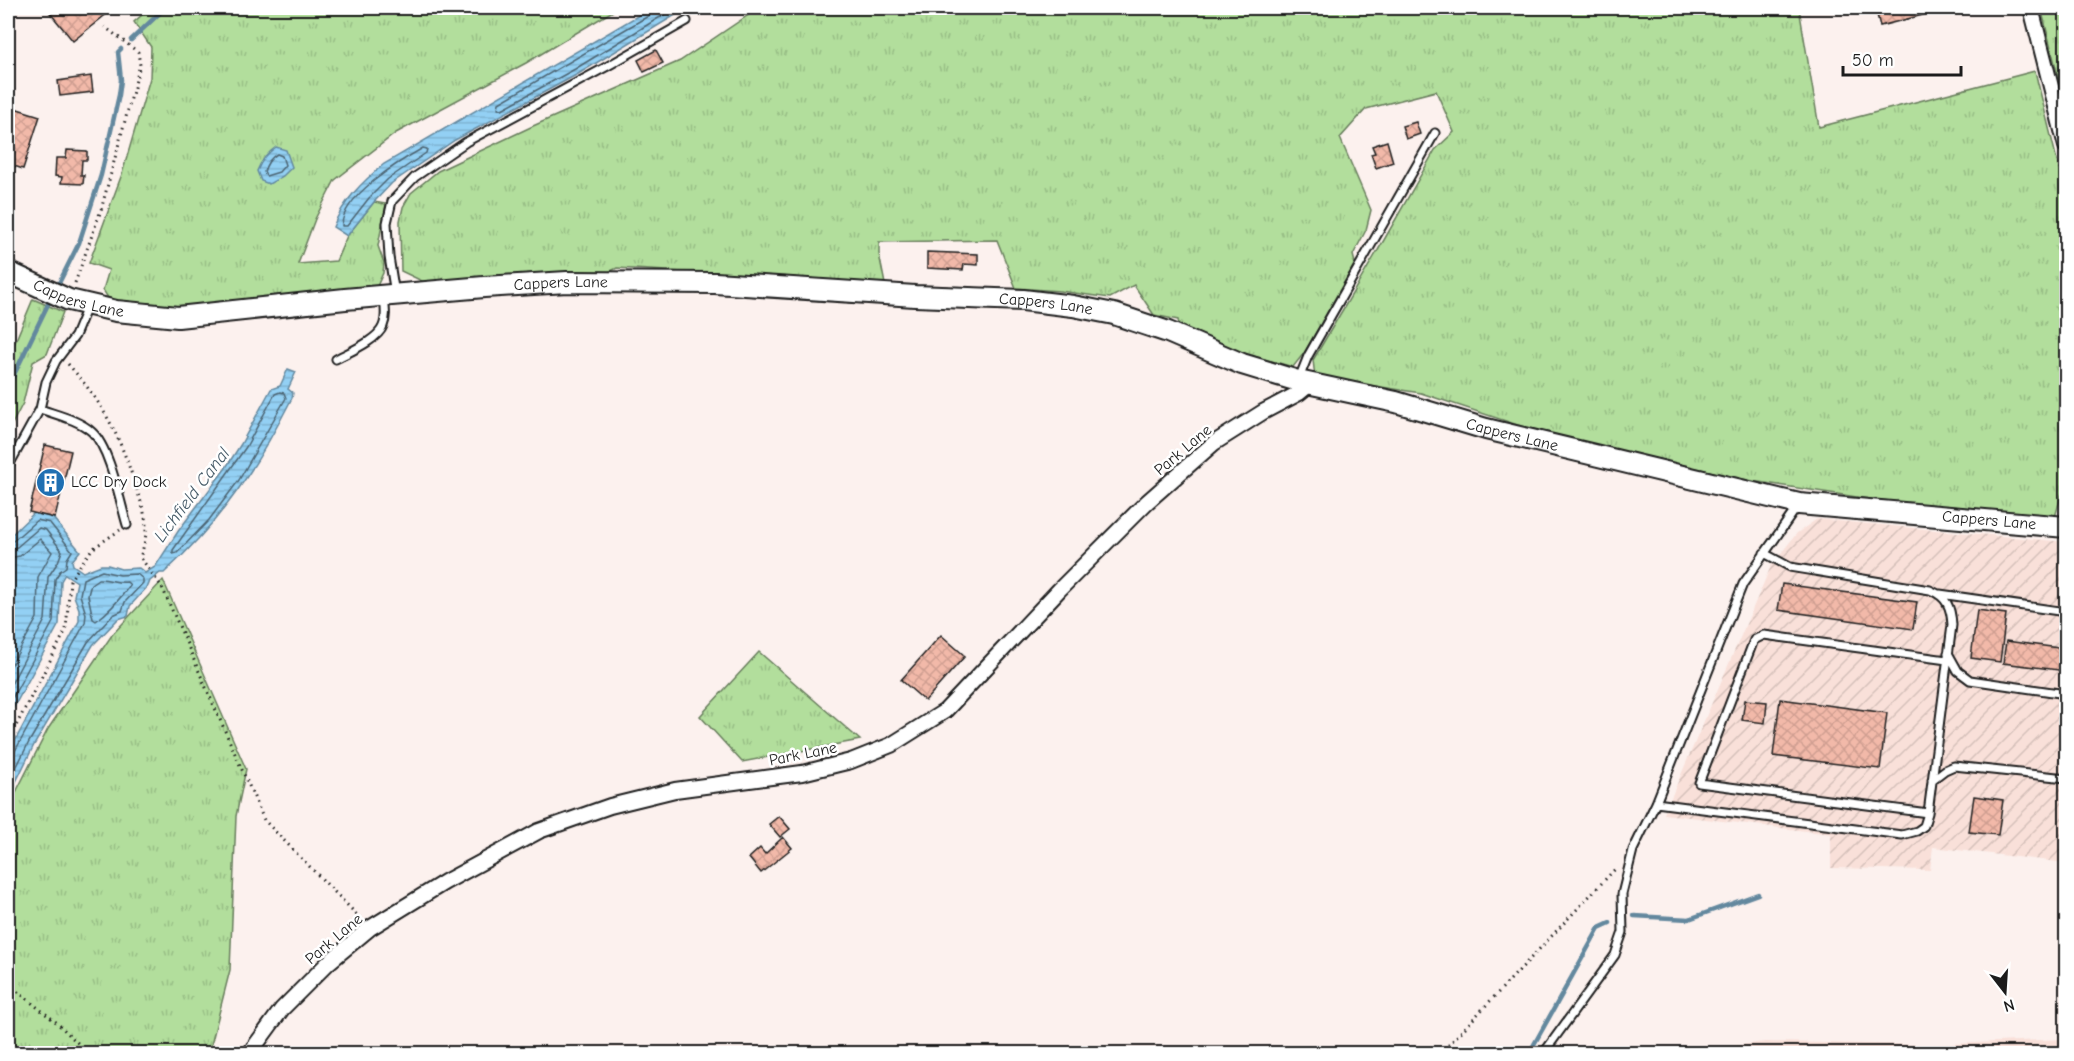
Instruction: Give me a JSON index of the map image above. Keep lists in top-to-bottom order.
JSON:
{
  "streets": {
    "street": ["Cappers Lane", "Park Lane"]
  },
  "crossings": [
    ["Cappers Lane", "Park Lane"]
  ],
  "water": ["Lichfield Canal"],
  "places": {
    "building": ["LCC Dry Dock"]
  },
  "scale_bar": "50 m",
  "north": "bottom"
}
